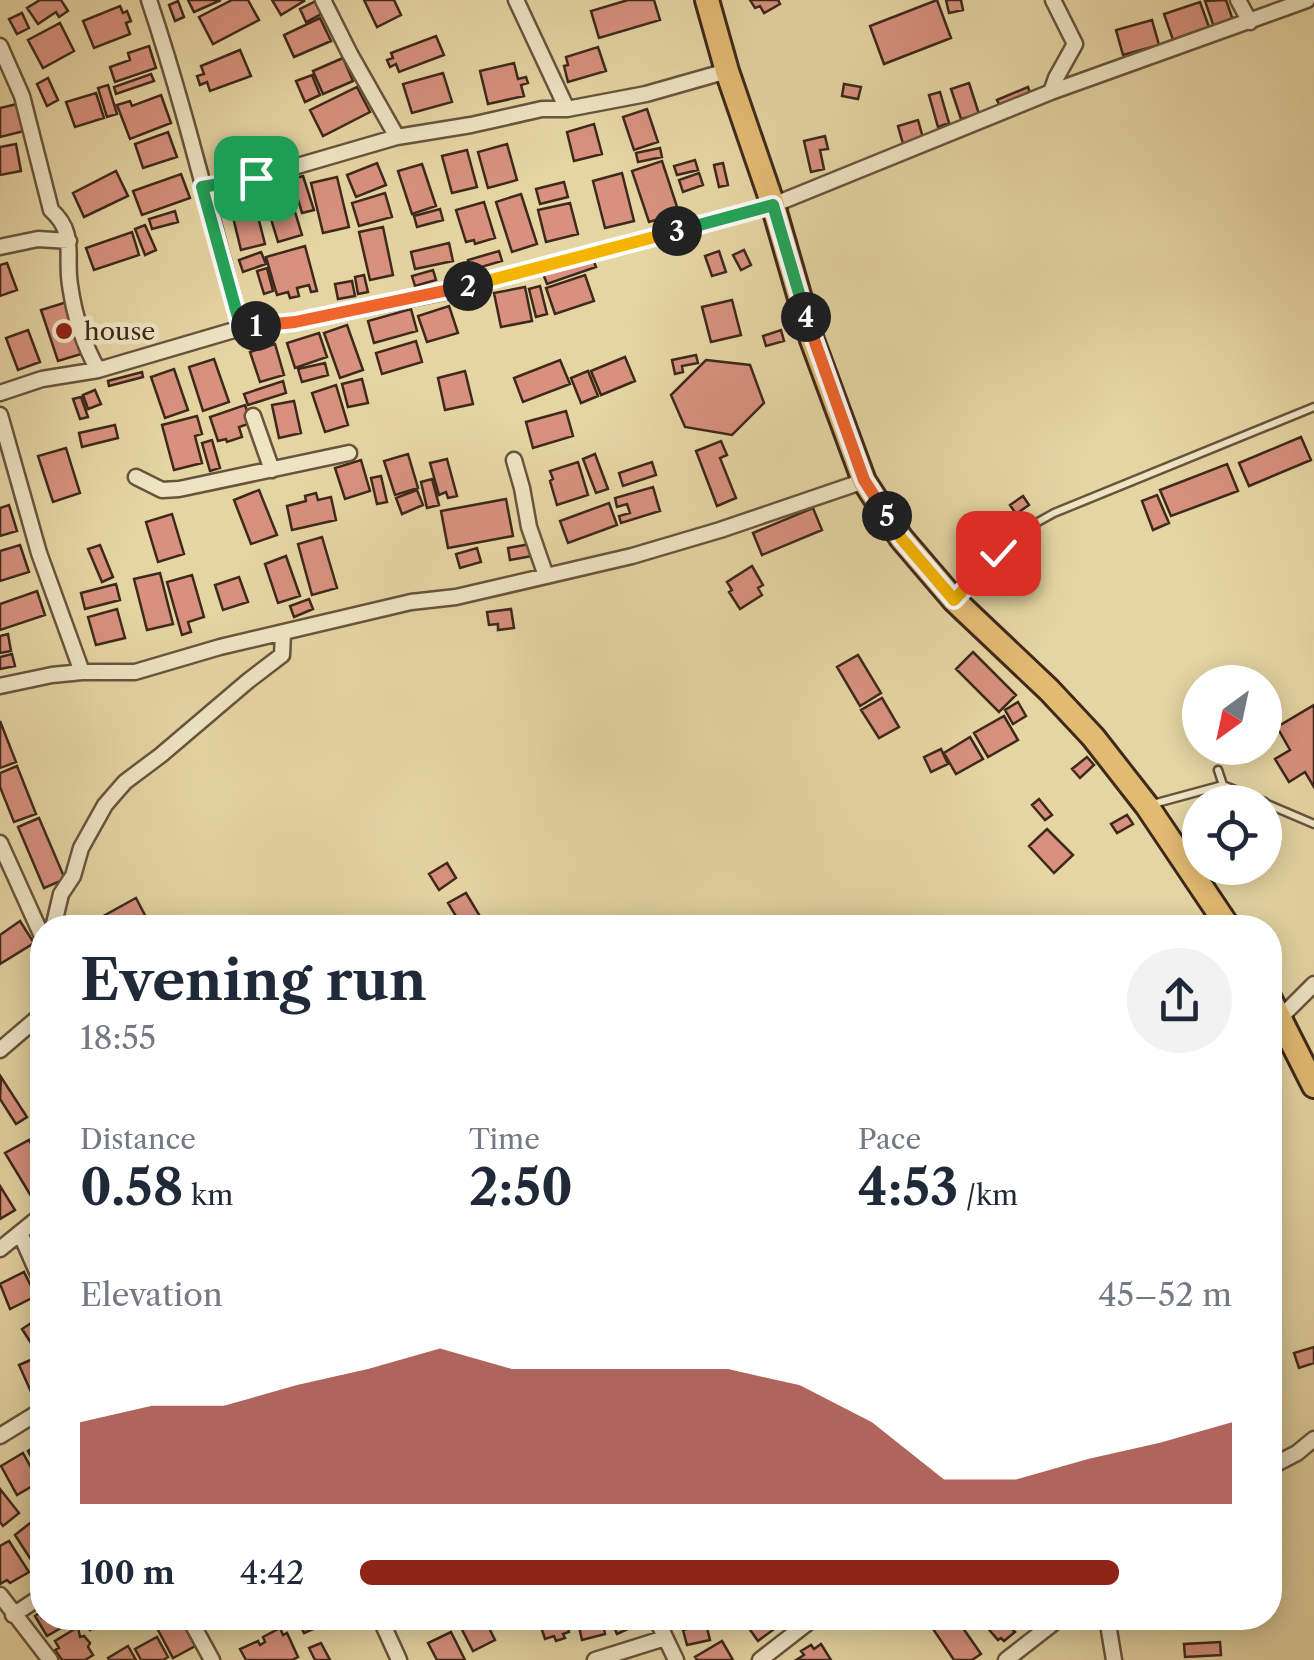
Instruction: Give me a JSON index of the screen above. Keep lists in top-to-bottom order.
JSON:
{
  "places": ["house"],
  "north": "bottom left",
  "page": {
    "pins": [
      "3",
      "2",
      "4",
      "1",
      "5"
    ],
    "heading": ["Evening run", "18:55"],
    "stats": [
      ["Distance", "0.58 km"],
      ["Time", "2:50"],
      ["Pace", "4:53 /km"]
    ],
    "chart": ["Elevation", "45–52 m"],
    "list": [
      {
        "name": "100 m",
        "note": "4:42"
      }
    ]
  }
}
